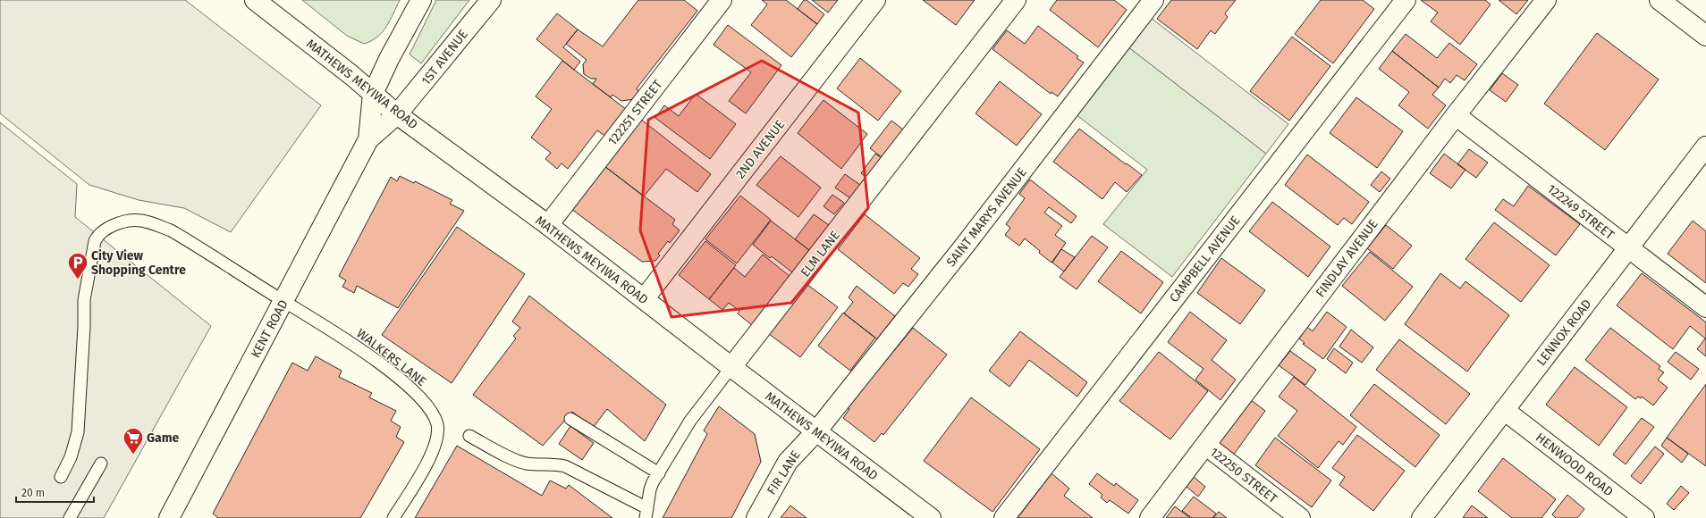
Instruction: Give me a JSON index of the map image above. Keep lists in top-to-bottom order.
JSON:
{
  "streets": {
    "street": [
      "1ST AVENUE",
      "MATHEWS MEYIWA ROAD",
      "122251 STREET",
      "2ND AVENUE",
      "122249 STREET",
      "SAINT MARYS AVENUE",
      "ELM LANE",
      "FINDLAY AVENUE",
      "CAMPBELL AVENUE",
      "KENT ROAD",
      "LENNOX ROAD",
      "HENWOOD ROAD",
      "FIR LANE",
      "122250 STREET"
    ],
    "lane": ["WALKERS LANE"]
  },
  "crossings": [
    ["1ST AVENUE", "MATHEWS MEYIWA ROAD"],
    ["1ST AVENUE", "KENT ROAD"],
    ["MATHEWS MEYIWA ROAD", "122251 STREET"],
    ["MATHEWS MEYIWA ROAD", "2ND AVENUE"],
    ["MATHEWS MEYIWA ROAD", "SAINT MARYS AVENUE"],
    ["MATHEWS MEYIWA ROAD", "ELM LANE"],
    ["MATHEWS MEYIWA ROAD", "KENT ROAD"],
    ["MATHEWS MEYIWA ROAD", "FIR LANE"],
    ["122249 STREET", "FINDLAY AVENUE"],
    ["122249 STREET", "LENNOX ROAD"],
    ["SAINT MARYS AVENUE", "FIR LANE"],
    ["FINDLAY AVENUE", "122250 STREET"],
    ["KENT ROAD", "WALKERS LANE"],
    ["LENNOX ROAD", "HENWOOD ROAD"]
  ],
  "places": {
    "parking": ["City View Shopping Centre"],
    "supermarket": ["Game"]
  },
  "scale_bar": "20 m"
}
